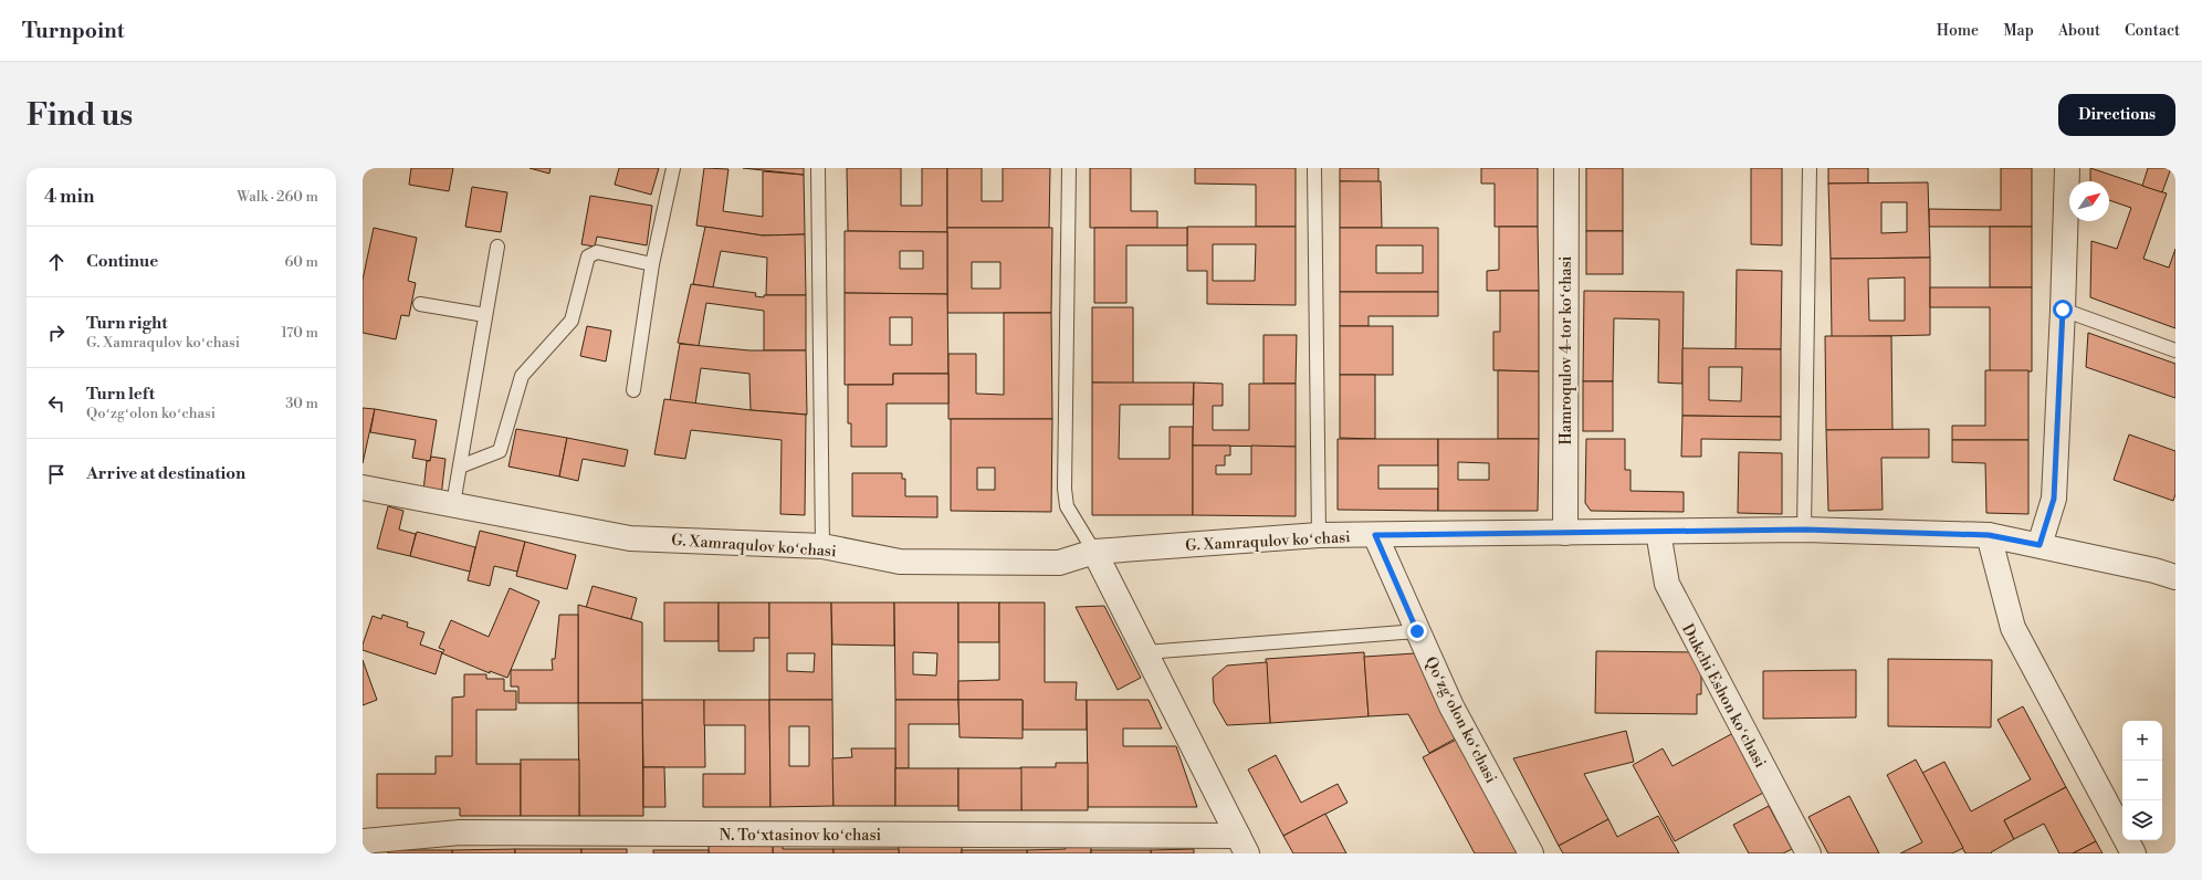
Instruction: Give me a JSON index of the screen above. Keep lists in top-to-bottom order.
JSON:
{
  "streets": {
    "street": [
      "Hamroqulov 4-tor koʻchasi",
      "G. Xamraqulov koʻchasi",
      "Dukchi Eshon koʻchasi",
      "Qoʻzgʻolon koʻchasi",
      "N. Toʻxtasinov koʻchasi"
    ]
  },
  "crossings": [
    ["Hamroqulov 4-tor koʻchasi", "G. Xamraqulov koʻchasi"],
    ["G. Xamraqulov koʻchasi", "Dukchi Eshon koʻchasi"],
    ["G. Xamraqulov koʻchasi", "Qoʻzgʻolon koʻchasi"]
  ],
  "north": "top right",
  "page": {
    "header": "Turnpoint",
    "nav": [
      "Home",
      "Map",
      "About",
      "Contact"
    ],
    "buttons": "Directions",
    "title": "Find us",
    "heading": ["4 min", "Walk · 260 m"],
    "list": [
      ["Continue", "60 m"],
      ["Turn right", "G. Xamraqulov koʻchasi", "170 m"],
      ["Turn left", "Qoʻzgʻolon koʻchasi", "30 m"],
      "Arrive at destination"
    ],
    "map_buttons": ["+", "−"]
  }
}
